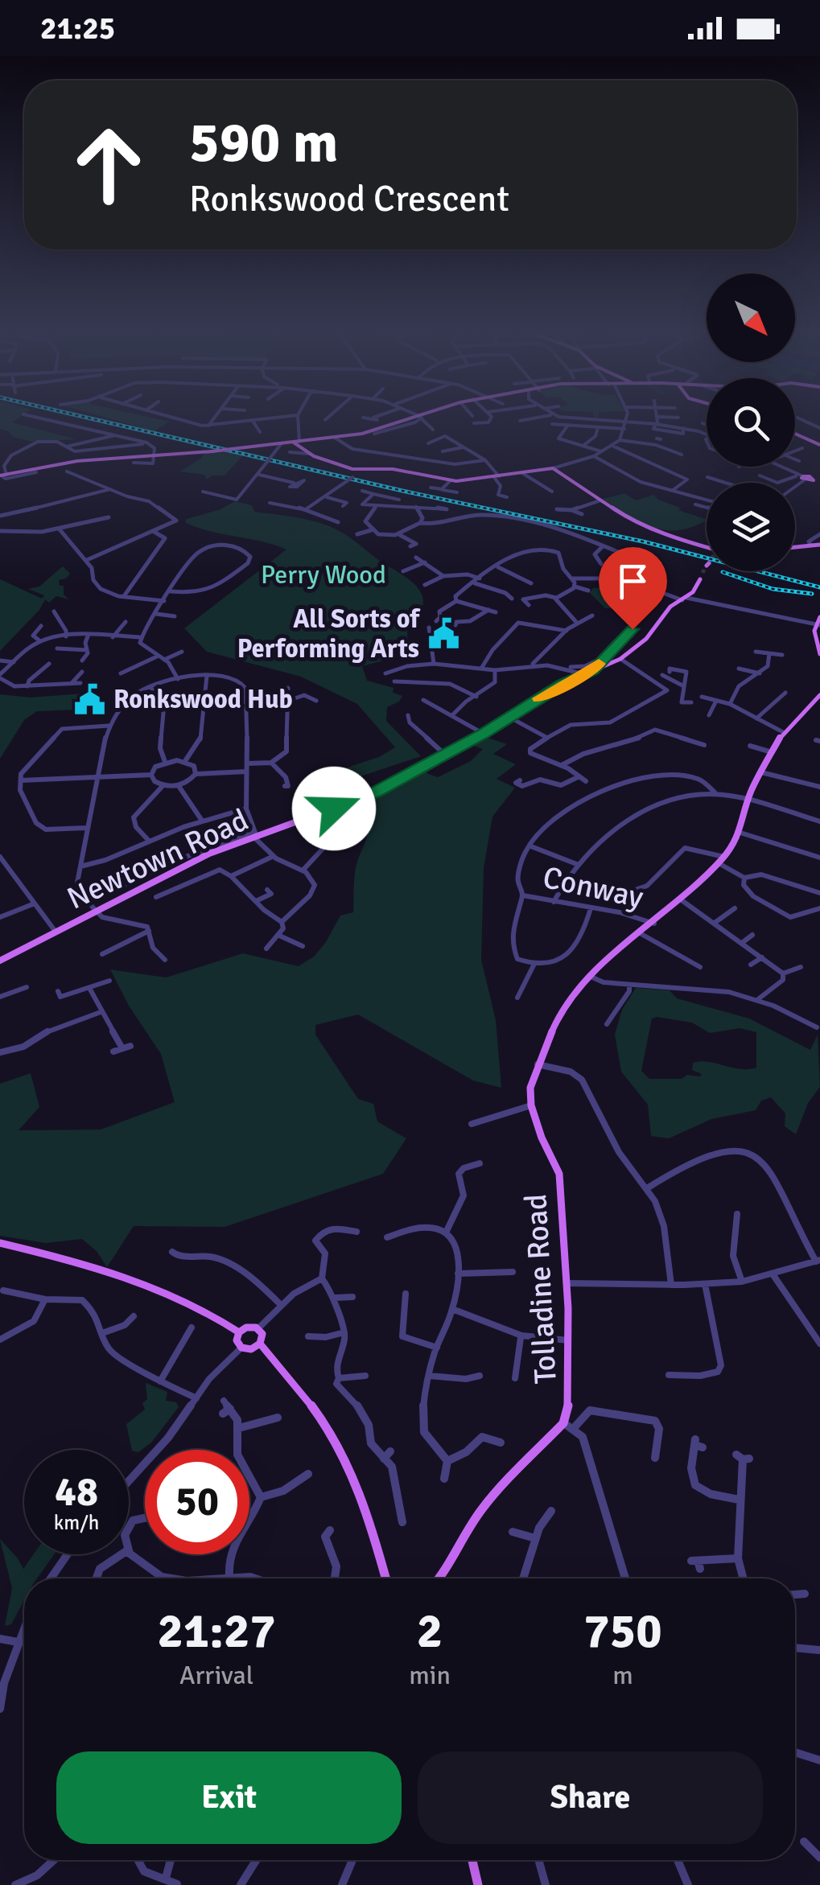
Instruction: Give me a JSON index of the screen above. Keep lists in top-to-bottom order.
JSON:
{
  "streets": {
    "main road": ["Newtown Road", "Tolladine Road"],
    "street": ["Conway"]
  },
  "crossings": [
    ["Conway", "Tolladine Road"]
  ],
  "parks": ["Perry Wood"],
  "places": {
    "public building": ["All Sorts of Performing Arts", "Ronkswood Hub"]
  },
  "north": "bottom right",
  "page": {
    "status": "21:25",
    "turn": ["590 m", "Ronkswood Crescent"],
    "speed": "48 km/h",
    "limit": "50",
    "eta": [
      "21:27",
      "Arrival",
      "2",
      "min",
      "750",
      "m"
    ],
    "buttons": ["Exit", "Share"]
  }
}
